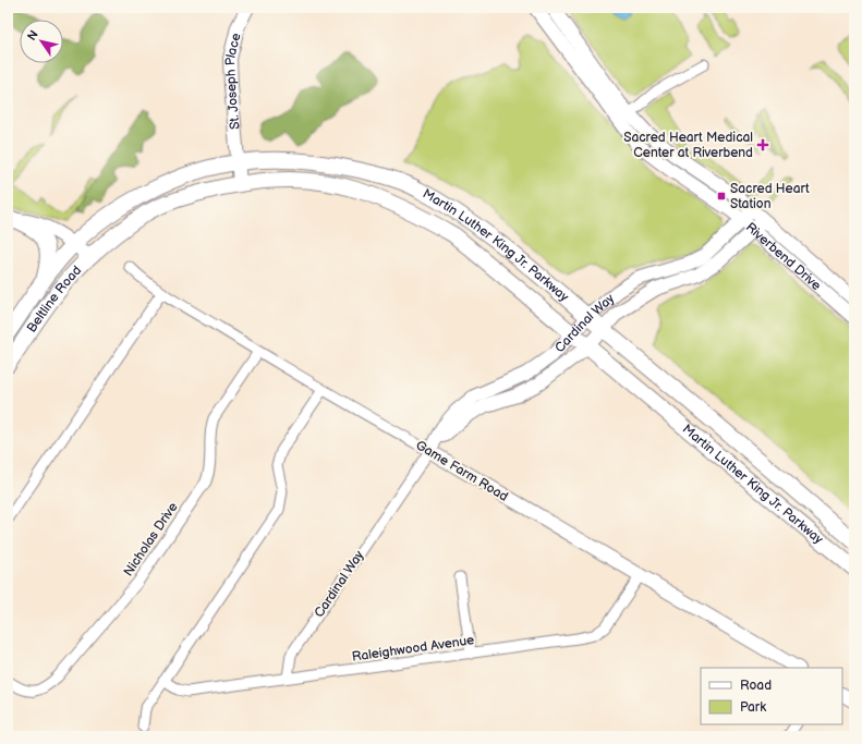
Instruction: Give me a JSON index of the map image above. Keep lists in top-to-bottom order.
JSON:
{
  "streets": {
    "main road": ["Martin Luther King Jr. Parkway", "Beltline Road"],
    "street": [
      "St. Joseph Place",
      "Riverbend Drive",
      "Cardinal Way",
      "Game Farm Road",
      "Nicholas Drive",
      "Raleighwood Avenue"
    ]
  },
  "crossings": [
    ["St. Joseph Place", "Martin Luther King Jr. Parkway"],
    ["Martin Luther King Jr. Parkway", "Beltline Road"],
    ["Martin Luther King Jr. Parkway", "Cardinal Way"],
    ["Riverbend Drive", "Cardinal Way"],
    ["Cardinal Way", "Game Farm Road"],
    ["Cardinal Way", "Raleighwood Avenue"],
    ["Game Farm Road", "Nicholas Drive"],
    ["Game Farm Road", "Raleighwood Avenue"]
  ],
  "places": {
    "health": ["Sacred Heart Medical Center at Riverbend"],
    "transit": ["Sacred Heart Station"]
  },
  "legend": ["Road", "Park"],
  "north": "top left"
}
